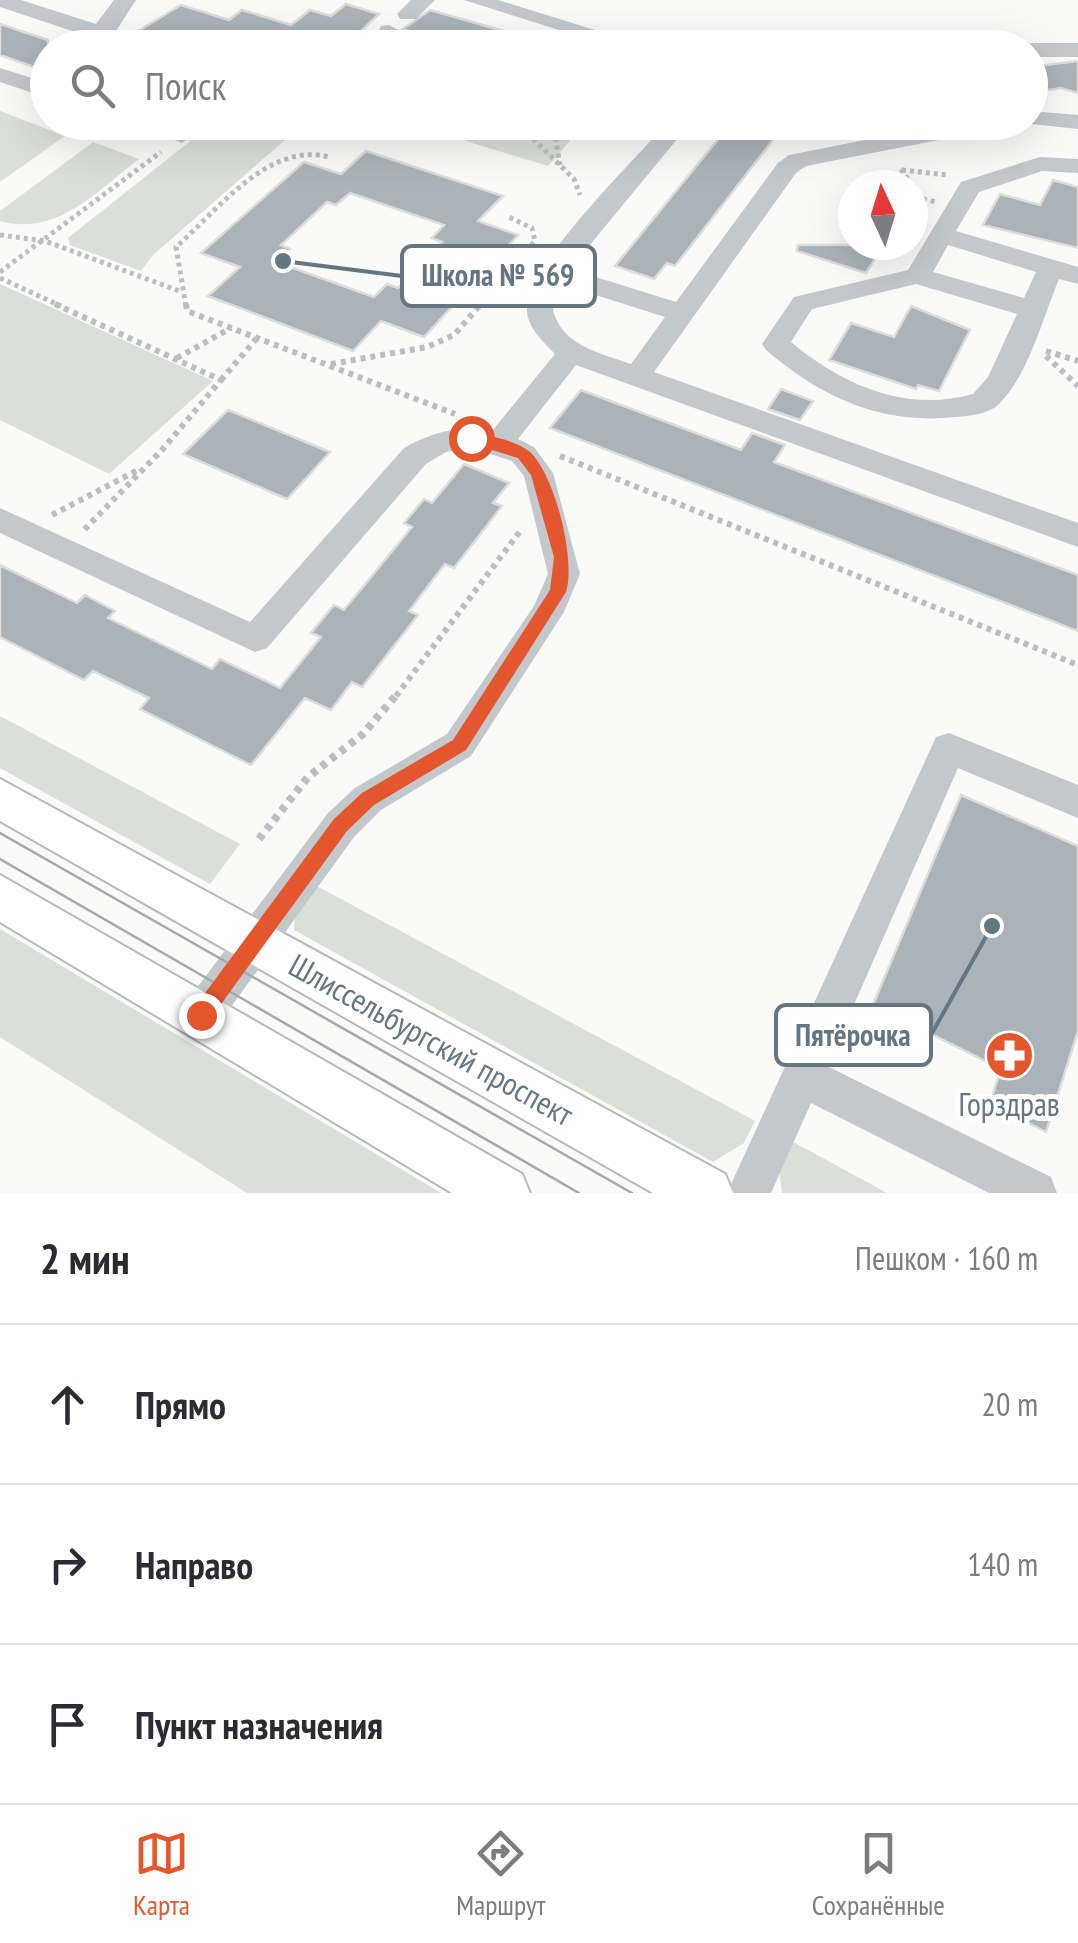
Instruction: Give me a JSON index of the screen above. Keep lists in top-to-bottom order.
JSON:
{
  "streets": {
    "main road": ["Шлиссельбургский проспект"]
  },
  "places": {
    "other": ["Школа № 569", "Пятёрочка"],
    "pharmacy": ["Горздрав"]
  },
  "north": "top",
  "page": {
    "search": "Поиск",
    "heading": ["2 мин", "Пешком · 160 m"],
    "list": [
      ["Прямо", "20 m"],
      ["Направо", "140 m"],
      "Пункт назначения"
    ],
    "nav": ["Карта", "Маршрут", "Сохранённые"]
  }
}
